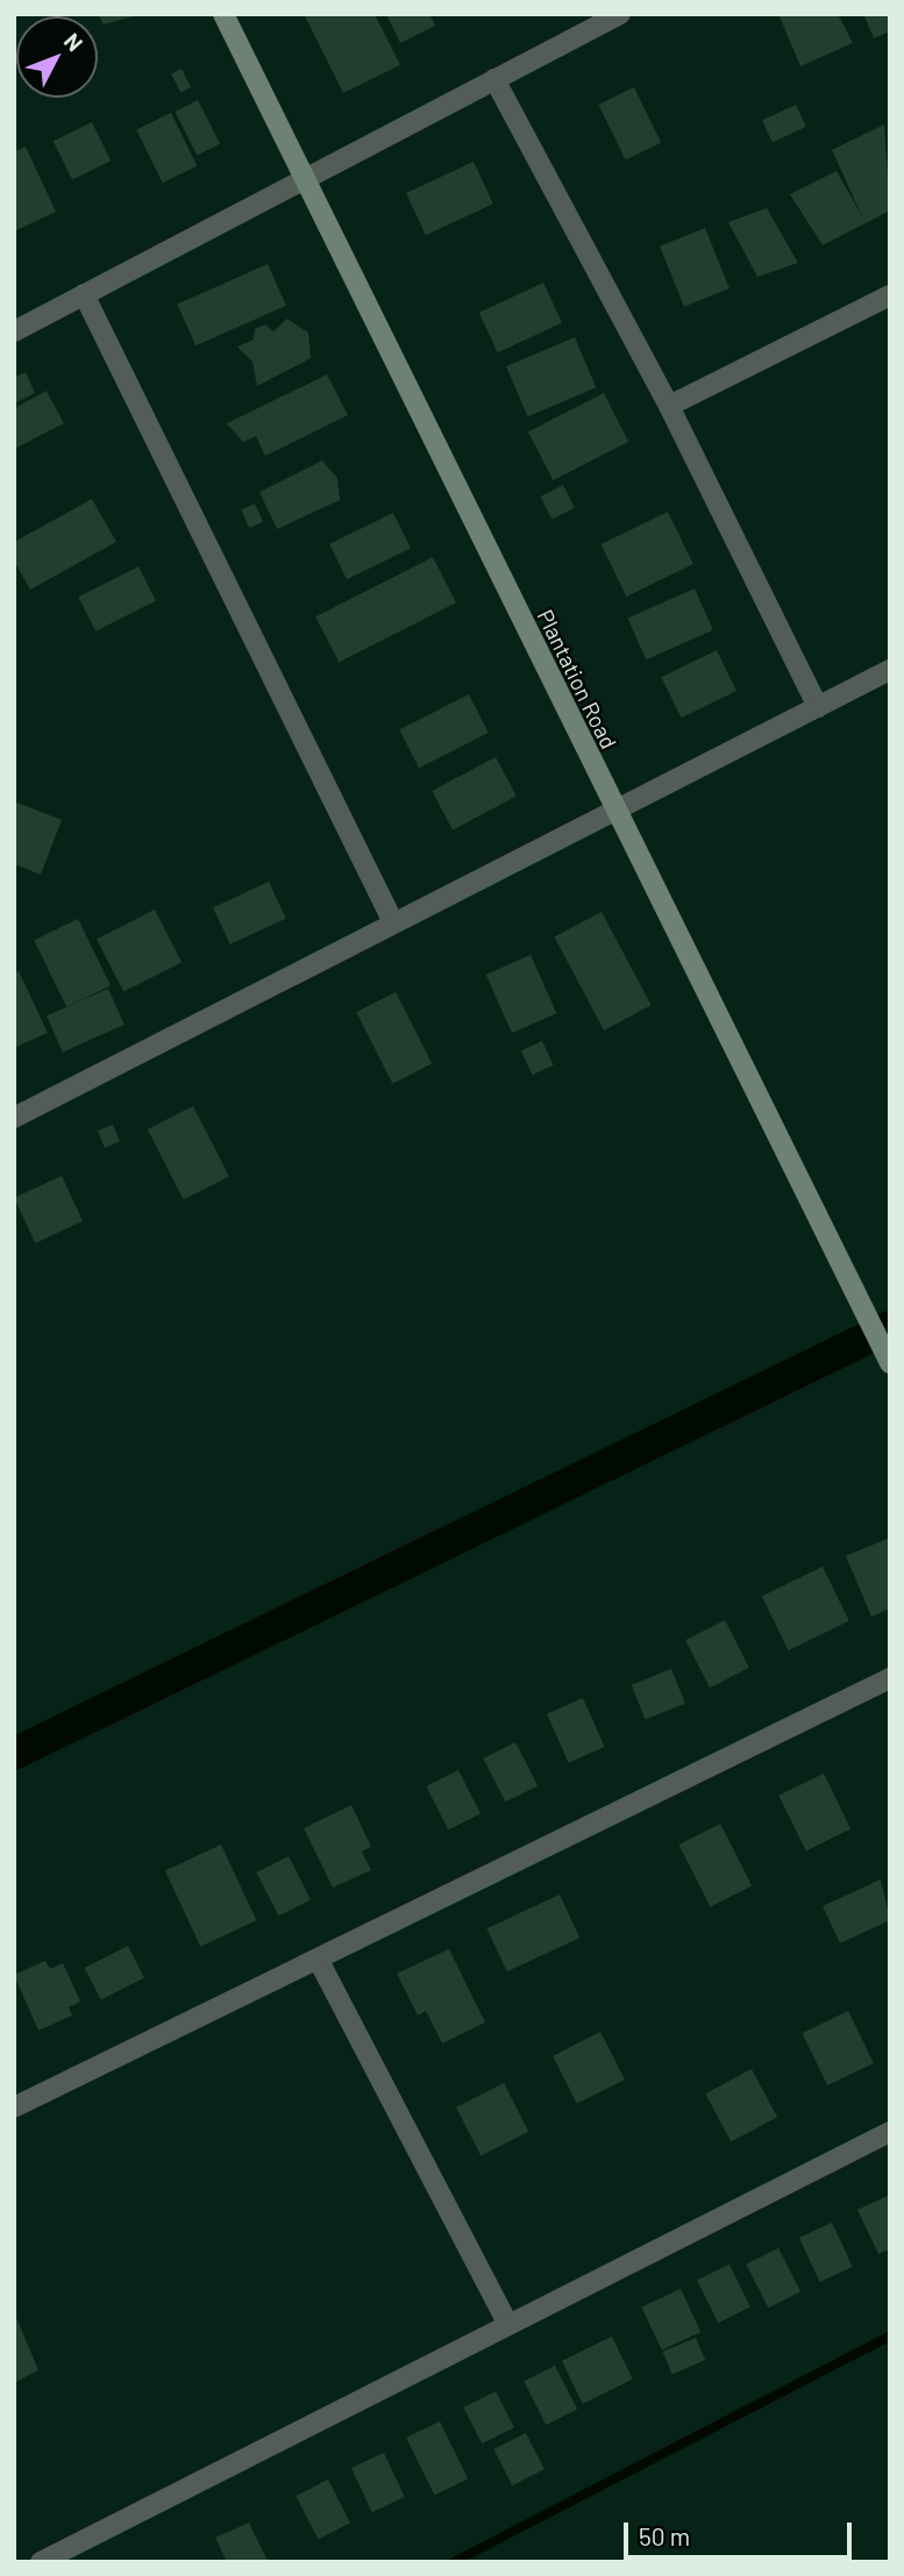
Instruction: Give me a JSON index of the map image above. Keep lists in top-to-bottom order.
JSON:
{
  "streets": {
    "street": ["Plantation Road"]
  },
  "scale_bar": "50 m",
  "north": "top right"
}
